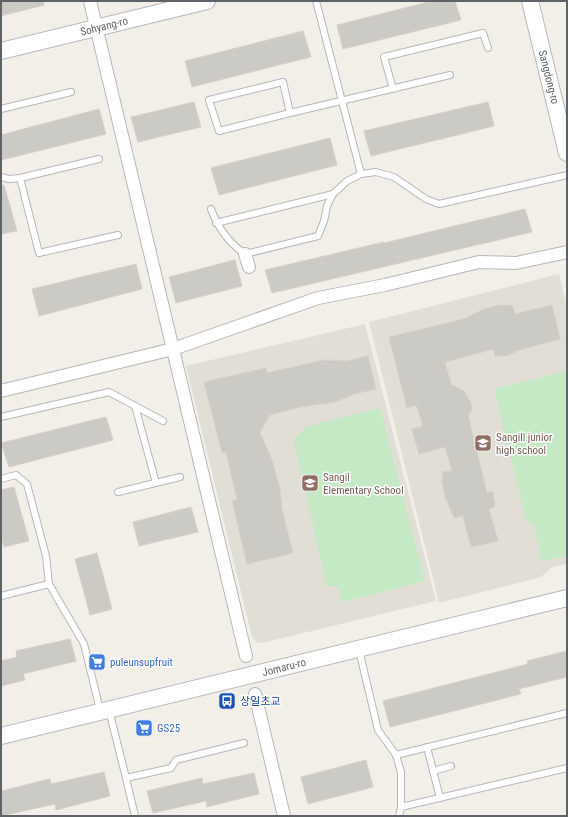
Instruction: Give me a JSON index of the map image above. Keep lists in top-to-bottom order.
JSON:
{
  "streets": {
    "street": ["Sohyang-ro", "Sangdong-ro", "Jomaru-ro"]
  },
  "places": {
    "school or university": ["Sangill junior high school", "Sangil Elementary School"],
    "supermarket": ["puleunsupfruit", "GS25"],
    "bus stop": ["상일초교"]
  }
}
